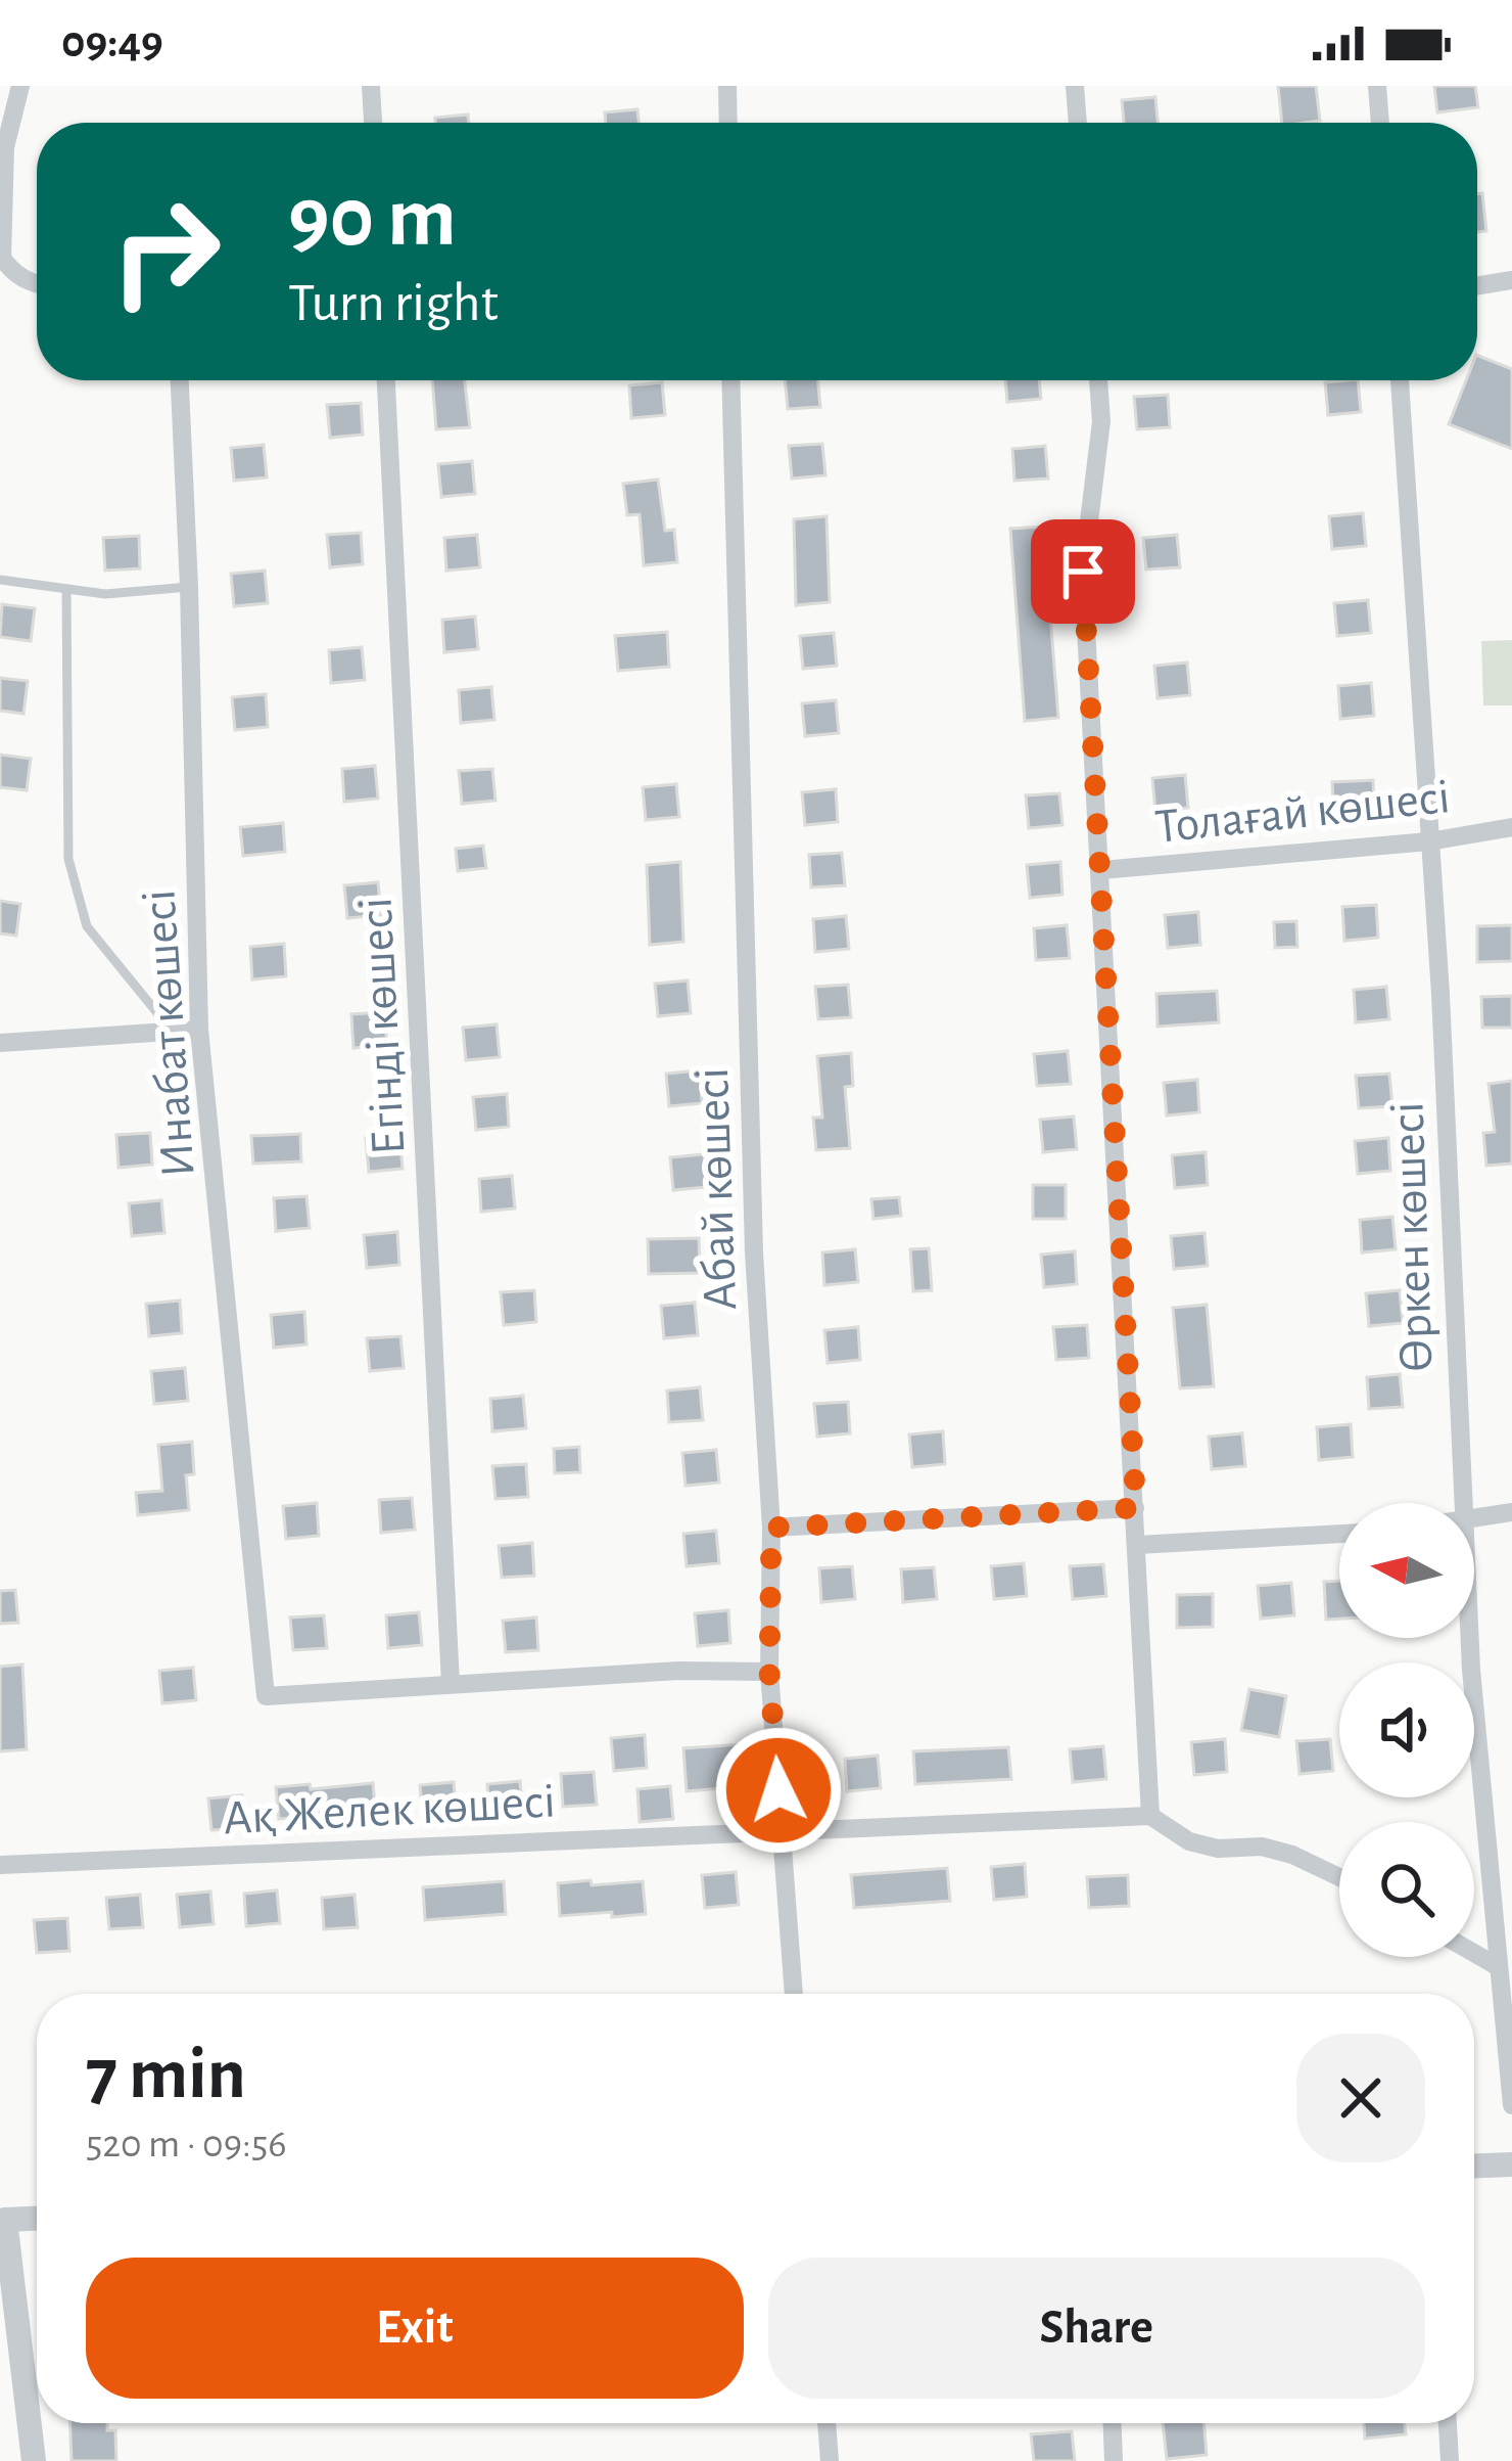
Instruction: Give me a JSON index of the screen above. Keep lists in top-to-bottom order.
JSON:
{
  "streets": {
    "street": [
      "Толағай көшесі",
      "Егінді көшесі",
      "Инабат көшесі",
      "Абай көшесі",
      "Өркен көшесі",
      "Ақ Желек көшесі"
    ]
  },
  "crossings": [
    ["Толағай көшесі", "Өркен көшесі"],
    ["Егінді көшесі", "Инабат көшесі"],
    ["Абай көшесі", "Ақ Желек көшесі"]
  ],
  "north": "left",
  "page": {
    "status": "09:49",
    "turn": ["90 m", "Turn right"],
    "heading": ["7 min", "520 m · 09:56"],
    "buttons": ["Exit", "Share"]
  }
}
